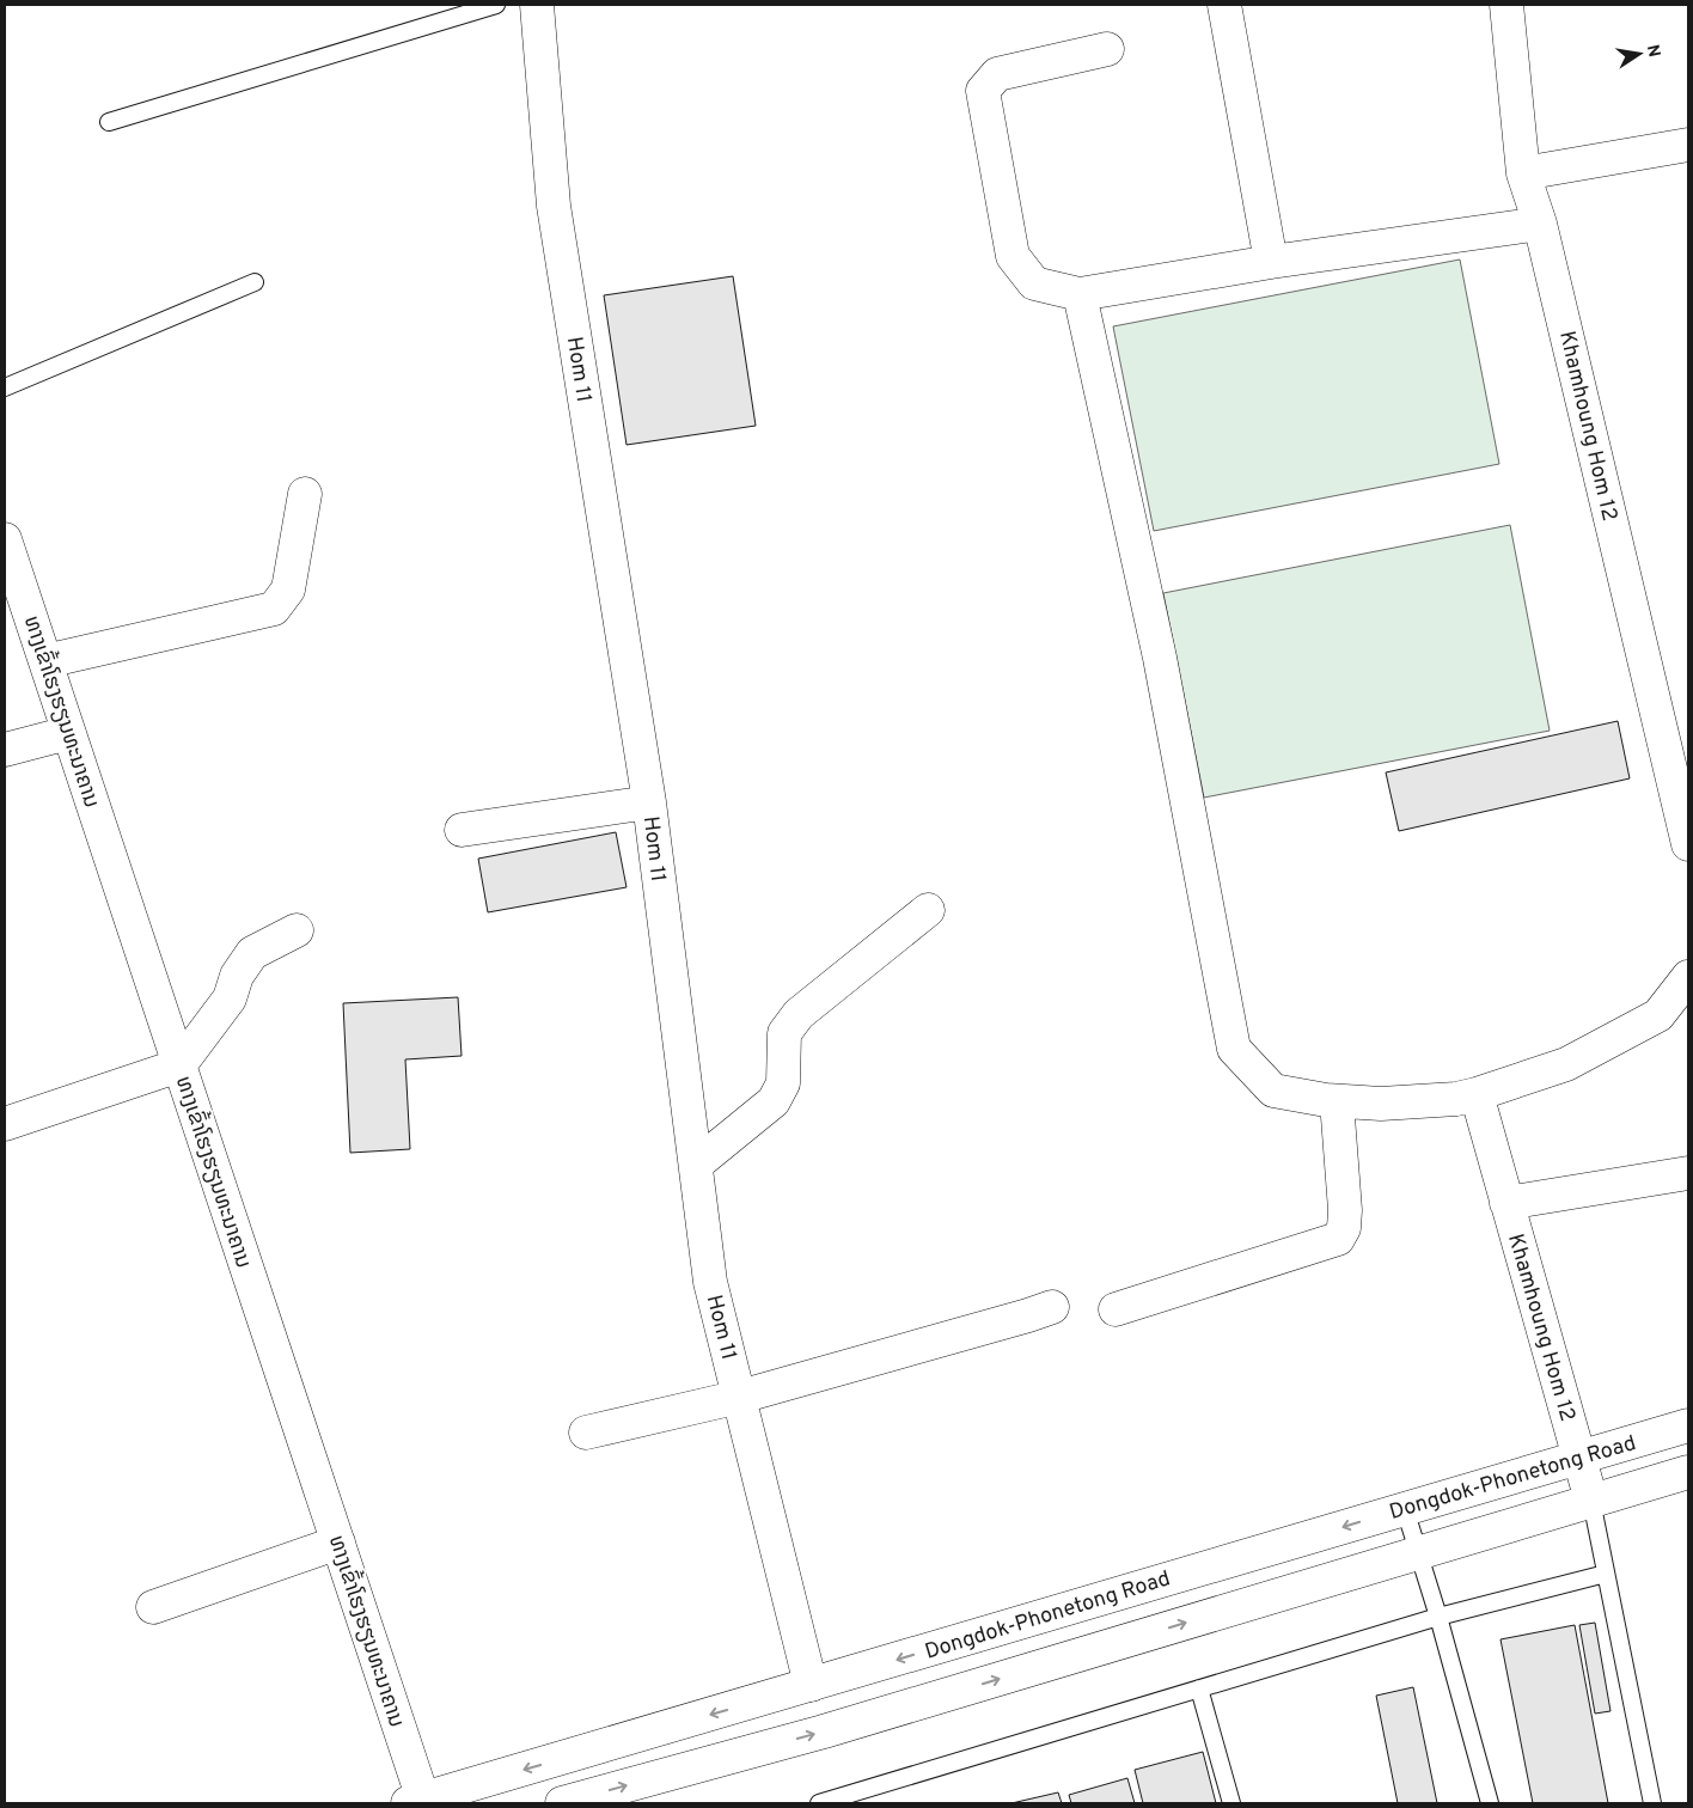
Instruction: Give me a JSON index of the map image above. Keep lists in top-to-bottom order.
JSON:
{
  "streets": {
    "street": [
      "Hom 11",
      "Khamhoung Hom 12",
      "ທາງເຂົ້າໂຮງຮຽນທະນາຄານ",
      "Dongdok-Phonetong Road"
    ]
  },
  "crossings": [
    ["Hom 11", "Dongdok-Phonetong Road"],
    ["Khamhoung Hom 12", "Dongdok-Phonetong Road"],
    ["ທາງເຂົ້າໂຮງຮຽນທະນາຄານ", "Dongdok-Phonetong Road"]
  ],
  "north": "right"
}
